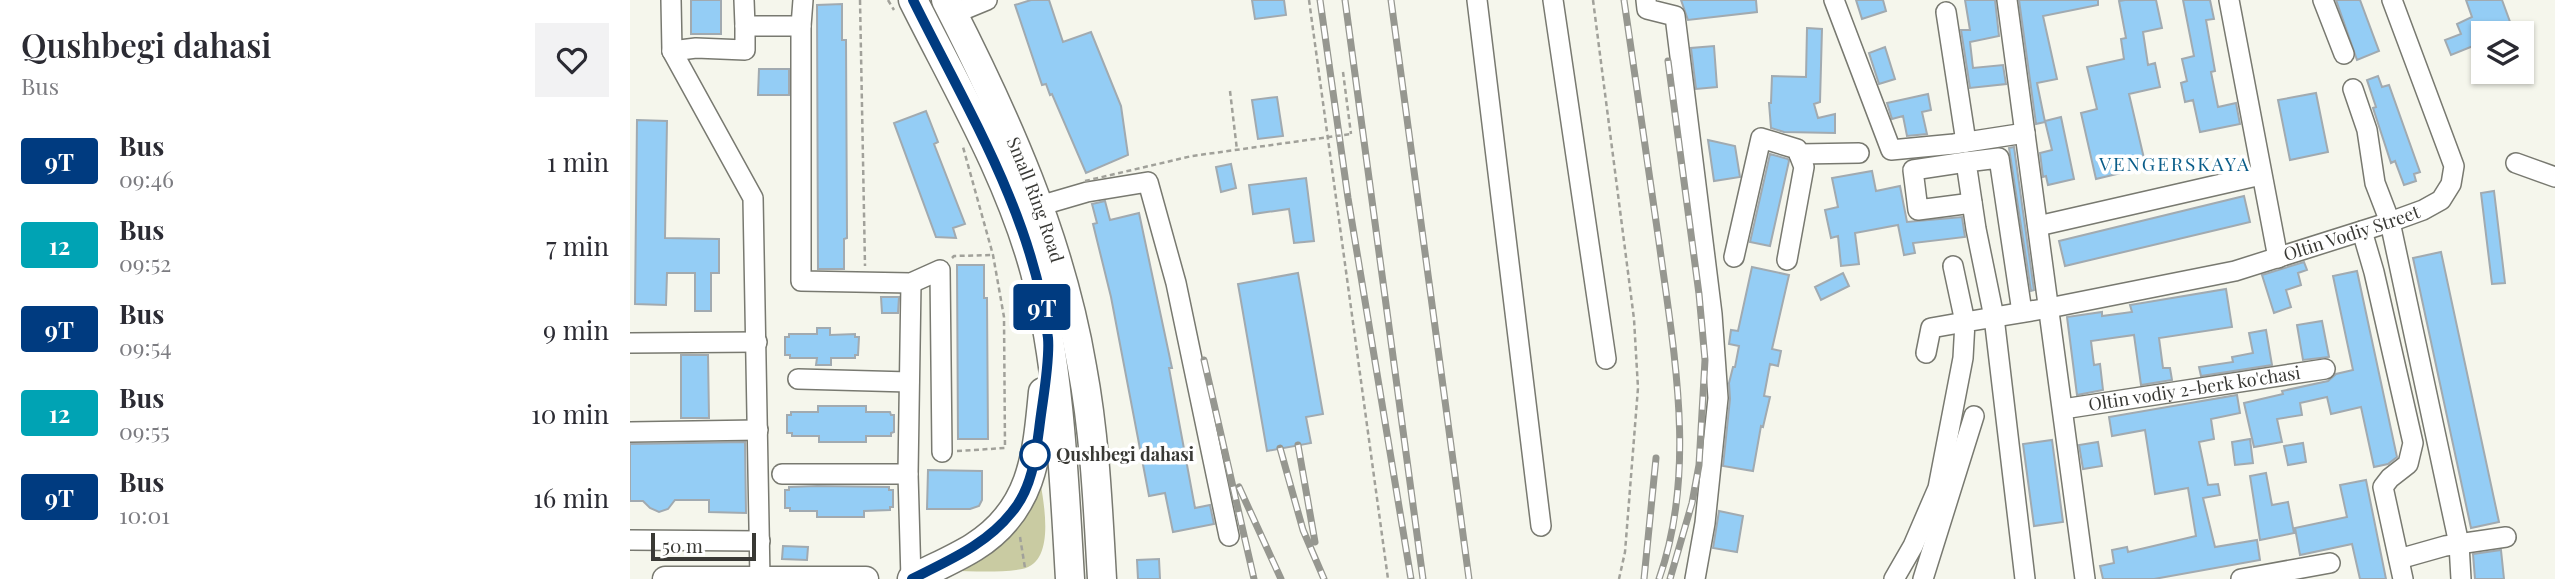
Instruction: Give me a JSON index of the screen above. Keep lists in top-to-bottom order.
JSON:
{
  "streets": {
    "highway": ["Small Ring Road"],
    "street": ["Oltin Vodiy Street", "Oltin vodiy 2-berk ko'chasi"]
  },
  "districts": ["VENGERSKAYA"],
  "places": ["Qushbegi dahasi"],
  "lines": ["bus line 9Т"],
  "scale_bar": "50 m",
  "page": {
    "heading": ["Qushbegi dahasi", "Bus"],
    "on_map": "9Т",
    "list": [
      {
        "mark": "9Т",
        "name": "Bus",
        "note": "09:46",
        "value": "1 min"
      },
      {
        "mark": "12",
        "name": "Bus",
        "note": "09:52",
        "value": "7 min"
      },
      {
        "mark": "9Т",
        "name": "Bus",
        "note": "09:54",
        "value": "9 min"
      },
      {
        "mark": "12",
        "name": "Bus",
        "note": "09:55",
        "value": "10 min"
      },
      {
        "mark": "9Т",
        "name": "Bus",
        "note": "10:01",
        "value": "16 min"
      }
    ],
    "scale": "50 m"
  }
}
